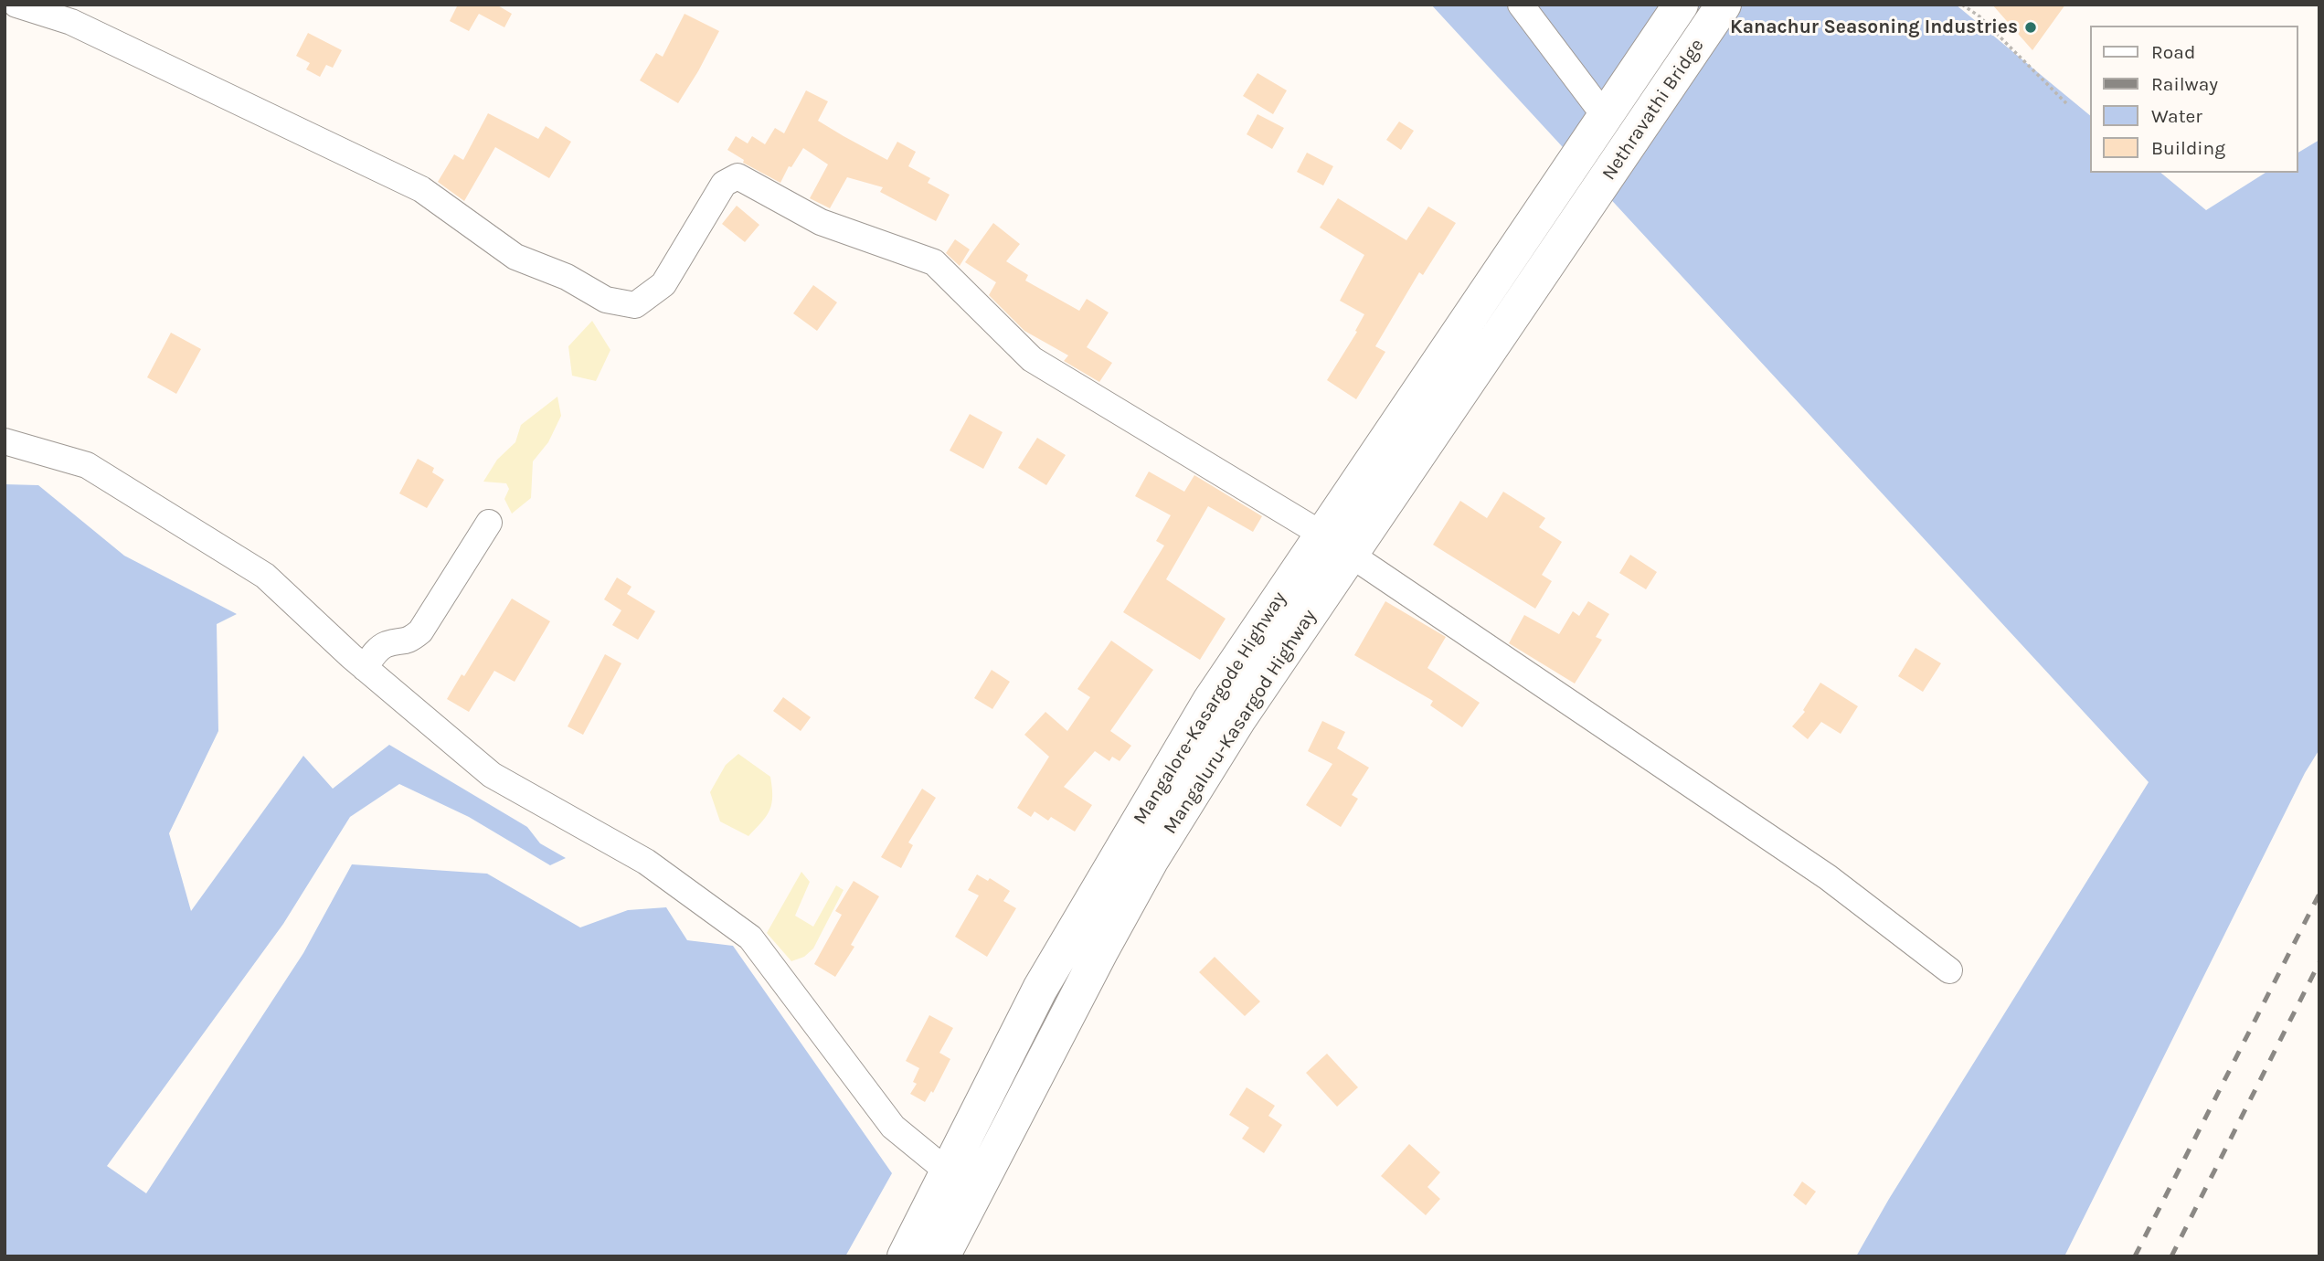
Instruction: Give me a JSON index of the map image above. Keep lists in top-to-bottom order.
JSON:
{
  "streets": {
    "highway": ["Nethravathi Bridge", "Mangalore-Kasargode Highway", "Mangaluru-Kasargod Highway"]
  },
  "crossings": [
    ["Nethravathi Bridge", "Mangalore-Kasargode Highway"],
    ["Nethravathi Bridge", "Mangaluru-Kasargod Highway"]
  ],
  "places": ["Kanachur Seasoning Industries"],
  "legend": [
    "Road",
    "Railway",
    "Water",
    "Building"
  ]
}
